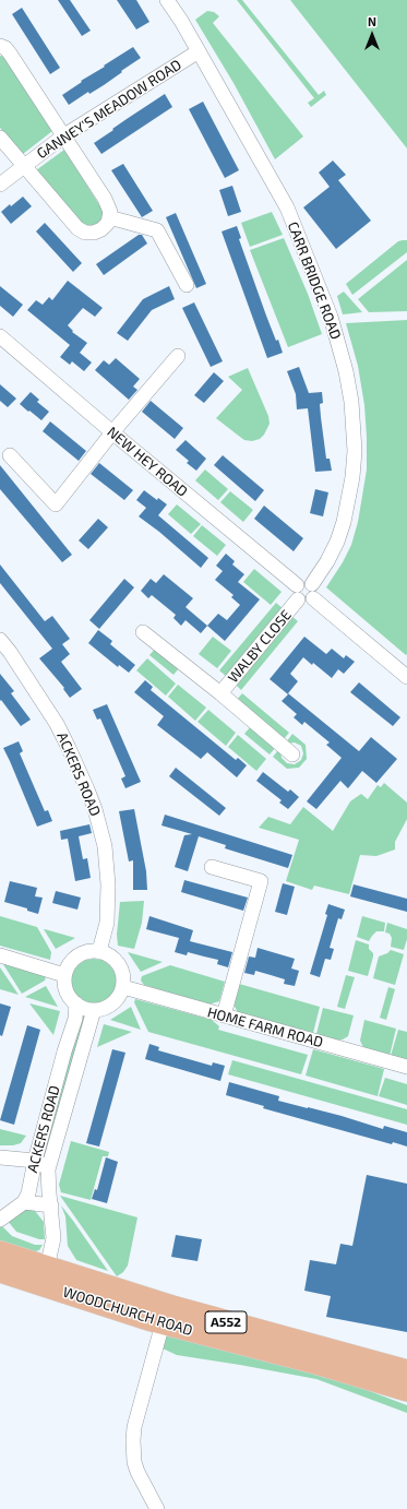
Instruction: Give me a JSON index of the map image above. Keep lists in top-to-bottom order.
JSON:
{
  "streets": {
    "main road": ["WOODCHURCH ROAD", "A552"],
    "street": [
      "GANNEY'S MEADOW ROAD",
      "CARR BRIDGE ROAD",
      "NEW HEY ROAD",
      "WALBY CLOSE",
      "ACKERS ROAD",
      "HOME FARM ROAD"
    ]
  },
  "crossings": [
    ["GANNEY'S MEADOW ROAD", "CARR BRIDGE ROAD"],
    ["CARR BRIDGE ROAD", "NEW HEY ROAD"],
    ["CARR BRIDGE ROAD", "WALBY CLOSE"],
    ["NEW HEY ROAD", "WALBY CLOSE"],
    ["ACKERS ROAD", "HOME FARM ROAD"],
    ["ACKERS ROAD", "WOODCHURCH ROAD"]
  ],
  "north": "top"
}
